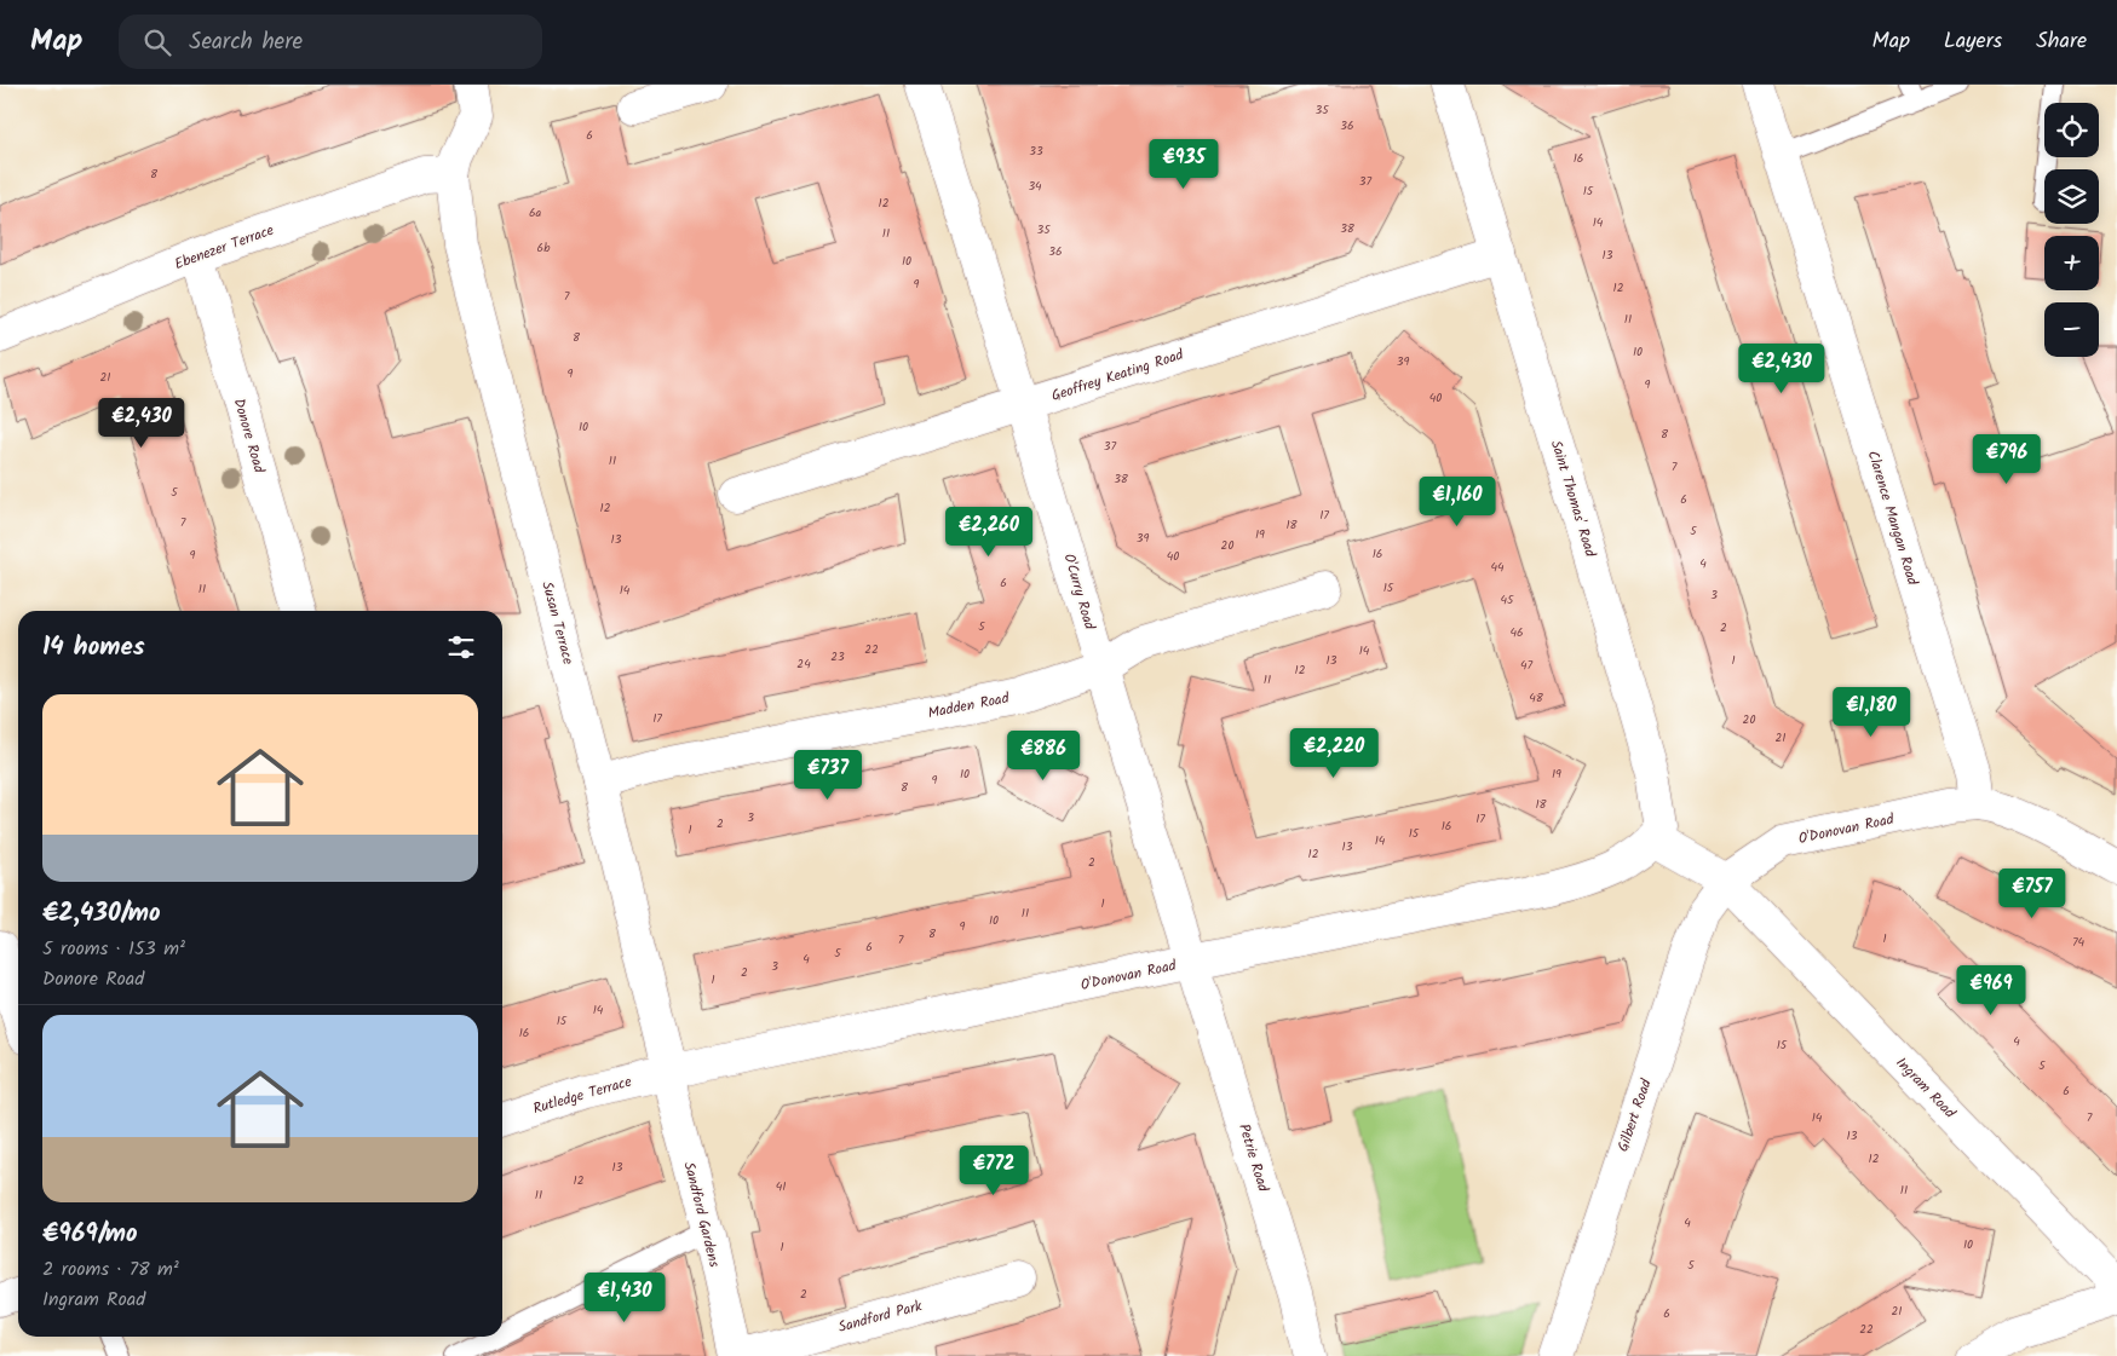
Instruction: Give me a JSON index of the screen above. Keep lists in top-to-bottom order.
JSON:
{
  "streets": {
    "street": [
      "Ebenezer Terrace",
      "Geoffrey Keating Road",
      "Donore Road",
      "Saint Thomas' Road",
      "Clarence Mangan Road",
      "O'Curry Road",
      "Susan Terrace",
      "Madden Road",
      "O'Donovan Road",
      "Ingram Road",
      "Rutledge Terrace",
      "Gilbert Road",
      "Petrie Road",
      "Sandford Gardens",
      "Sandford Park"
    ]
  },
  "crossings": [
    ["Ebenezer Terrace", "Donore Road"],
    ["Ebenezer Terrace", "Susan Terrace"],
    ["Geoffrey Keating Road", "Saint Thomas' Road"],
    ["Geoffrey Keating Road", "O'Curry Road"],
    ["Saint Thomas' Road", "O'Donovan Road"],
    ["Saint Thomas' Road", "Ingram Road"],
    ["Clarence Mangan Road", "O'Donovan Road"],
    ["O'Curry Road", "Madden Road"],
    ["O'Curry Road", "O'Donovan Road"],
    ["O'Curry Road", "Petrie Road"],
    ["Susan Terrace", "Madden Road"],
    ["Susan Terrace", "O'Donovan Road"],
    ["Susan Terrace", "Rutledge Terrace"],
    ["Susan Terrace", "Sandford Gardens"],
    ["O'Donovan Road", "Ingram Road"],
    ["O'Donovan Road", "Rutledge Terrace"],
    ["O'Donovan Road", "Gilbert Road"],
    ["O'Donovan Road", "Petrie Road"],
    ["O'Donovan Road", "Sandford Gardens"],
    ["Ingram Road", "Gilbert Road"],
    ["Rutledge Terrace", "Sandford Gardens"]
  ],
  "house_numbers": [
    "35",
    "36",
    "6",
    "33",
    "16",
    "8",
    "37",
    "34",
    "15",
    "12",
    "6a",
    "14",
    "38",
    "35",
    "11",
    "6b",
    "36",
    "13",
    "10",
    "9",
    "12",
    "7",
    "11",
    "8",
    "10",
    "39",
    "9",
    "21",
    "9",
    "40",
    "10",
    "8",
    "37",
    "11",
    "7",
    "38",
    "5",
    "6",
    "12",
    "17",
    "7",
    "18",
    "5",
    "19",
    "39",
    "13",
    "20",
    "16",
    "9",
    "40",
    "4",
    "44",
    "6",
    "15",
    "11",
    "14",
    "3",
    "45",
    "5",
    "2",
    "46",
    "22",
    "14",
    "23",
    "13",
    "1",
    "24",
    "47",
    "12",
    "11",
    "48",
    "17",
    "20",
    "21",
    "10",
    "19",
    "9",
    "8",
    "18",
    "3",
    "17",
    "2",
    "16",
    "1",
    "15",
    "14",
    "13",
    "12",
    "2",
    "1",
    "11",
    "10",
    "9",
    "8",
    "1",
    "7",
    "74",
    "6",
    "5",
    "4",
    "3",
    "2",
    "1",
    "14",
    "15",
    "16",
    "4",
    "15",
    "5",
    "6",
    "14",
    "7",
    "13",
    "12",
    "13",
    "12",
    "41",
    "11",
    "11",
    "4",
    "10",
    "1",
    "5",
    "2",
    "21",
    "6",
    "22"
  ],
  "page": {
    "header": "Map",
    "search": "Search here",
    "nav": ["Map", "Layers", "Share"],
    "map_buttons": ["+", "−"],
    "price": [
      "€935",
      "€2,430",
      "€2,430",
      "€796",
      "€1,160",
      "€2,260",
      "€1,180",
      "€2,220",
      "€886",
      "€737",
      "€757",
      "€969",
      "€772",
      "€1,430"
    ],
    "heading": "14 homes",
    "list": [
      {
        "name": "€2,430/mo",
        "note": "5 rooms · 153 m² · Donore Road"
      },
      {
        "name": "€969/mo",
        "note": "2 rooms · 78 m² · Ingram Road"
      }
    ]
  }
}
